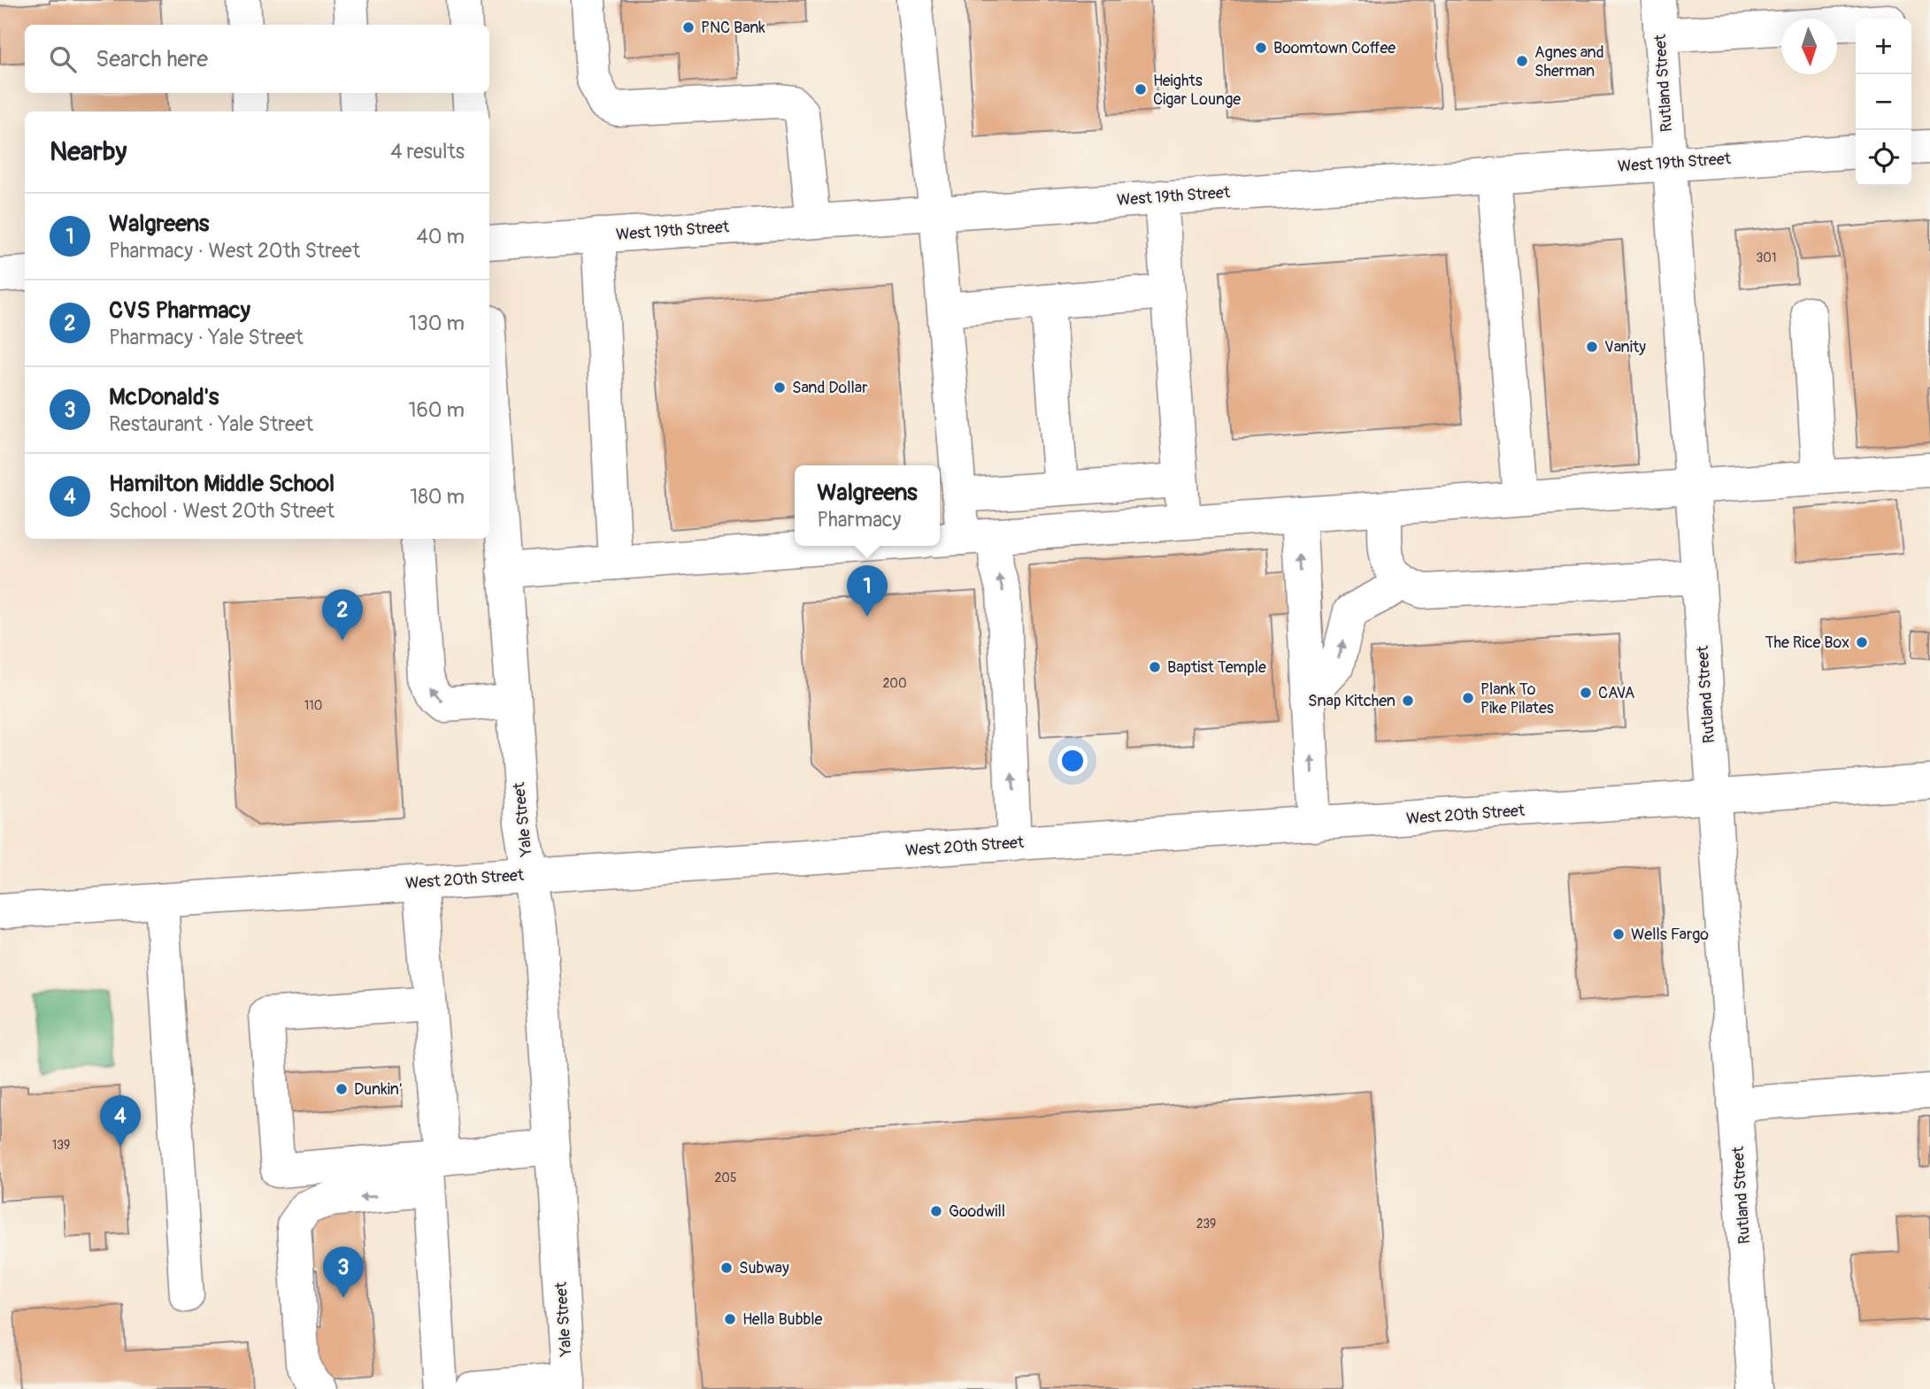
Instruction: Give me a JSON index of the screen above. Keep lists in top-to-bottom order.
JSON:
{
  "streets": {
    "main road": [
      "Rutland Street",
      "West 19th Street",
      "West 20th Street",
      "Yale Street"
    ]
  },
  "crossings": [
    ["Rutland Street", "West 19th Street"],
    ["Rutland Street", "West 20th Street"],
    ["West 20th Street", "Yale Street"]
  ],
  "places": [
    "PNC Bank",
    "Boomtown Coffee",
    "Agnes and Sherman",
    "Heights Cigar Lounge",
    "Vanity",
    "Sand Dollar",
    "The Rice Box",
    "Baptist Temple",
    "CAVA",
    "Plank To Pike Pilates",
    "Snap Kitchen",
    "Wells Fargo",
    "Dunkin'",
    "Goodwill",
    "Subway",
    "Hella Bubble"
  ],
  "house_numbers": [
    "301",
    "200",
    "110",
    "139",
    "205",
    "239"
  ],
  "north": "bottom",
  "page": {
    "map_buttons": ["+", "−"],
    "search": "Search here",
    "heading": ["Nearby", "4 results"],
    "list": [
      {
        "mark": "1",
        "name": "Walgreens",
        "note": "Pharmacy · West 20th Street",
        "value": "40 m"
      },
      {
        "mark": "2",
        "name": "CVS Pharmacy",
        "note": "Pharmacy · Yale Street",
        "value": "130 m"
      },
      {
        "mark": "3",
        "name": "McDonald's",
        "note": "Restaurant · Yale Street",
        "value": "160 m"
      },
      {
        "mark": "4",
        "name": "Hamilton Middle School",
        "note": "School · West 20th Street",
        "value": "180 m"
      }
    ],
    "popup": ["Walgreens", "Pharmacy"],
    "pins": [
      "1",
      "2",
      "4",
      "3"
    ]
  }
}
